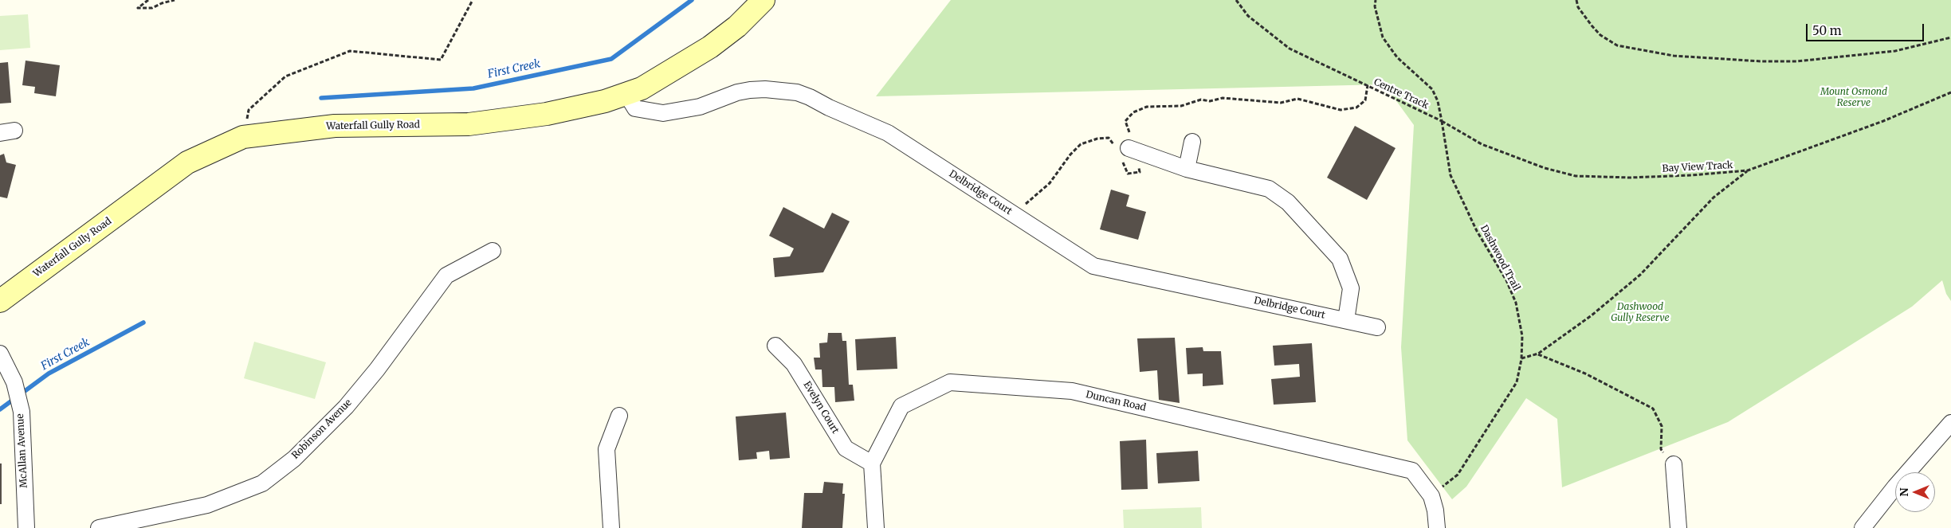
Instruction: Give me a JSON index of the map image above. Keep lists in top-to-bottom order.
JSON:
{
  "streets": {
    "street": [
      "Waterfall Gully Road",
      "Delbridge Court",
      "Duncan Road",
      "Evelyn Court",
      "Robinson Avenue",
      "McAllan Avenue"
    ],
    "path": ["Centre Track", "Bay View Track", "Dashwood Trail"]
  },
  "crossings": [
    ["Centre Track", "Bay View Track"],
    ["Centre Track", "Dashwood Trail"],
    ["Waterfall Gully Road", "Delbridge Court"],
    ["Bay View Track", "Dashwood Trail"],
    ["Dashwood Trail", "Duncan Road"],
    ["Duncan Road", "Evelyn Court"]
  ],
  "water": ["First Creek"],
  "parks": ["Mount Osmond Reserve", "Dashwood Gully Reserve"],
  "scale_bar": "50 m",
  "north": "left"
}
